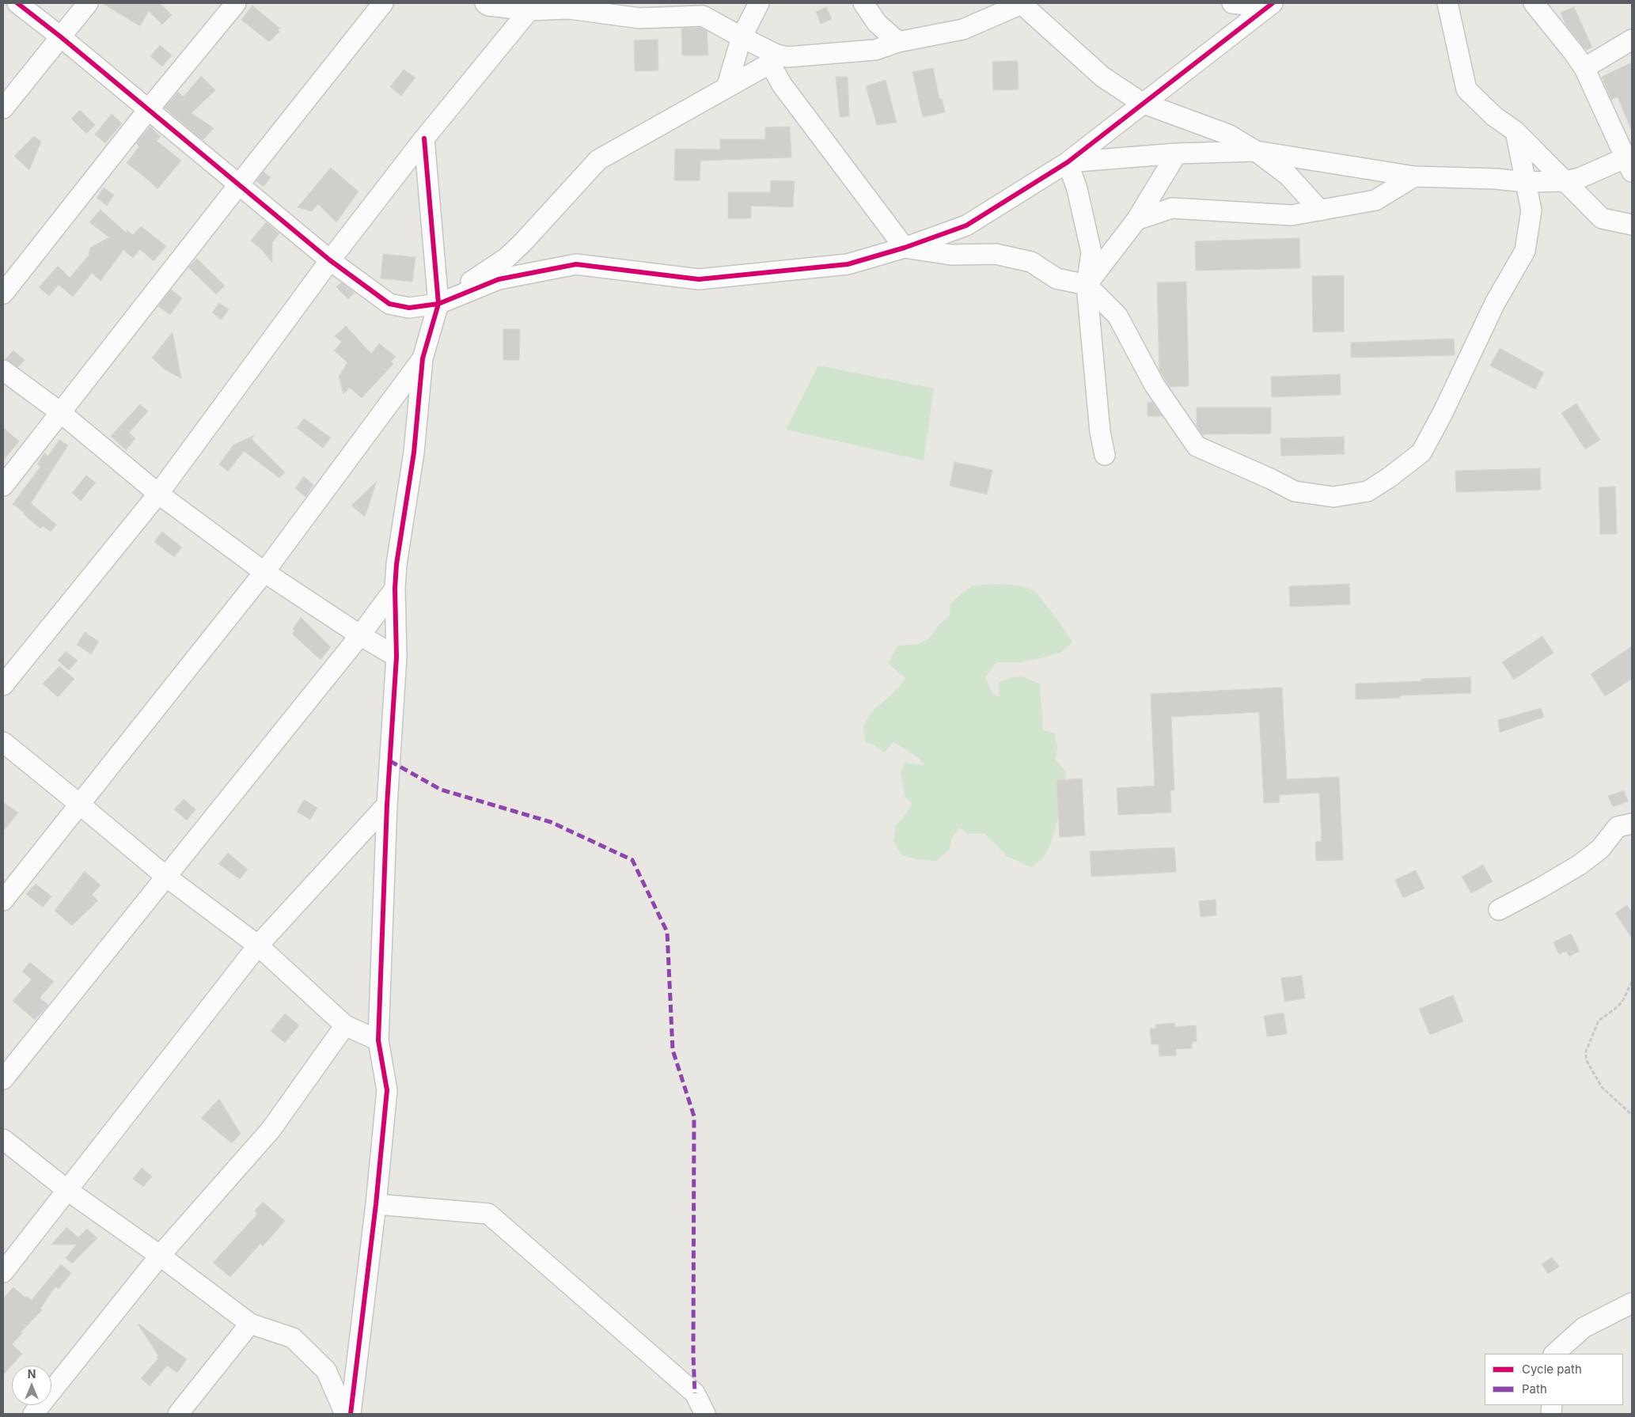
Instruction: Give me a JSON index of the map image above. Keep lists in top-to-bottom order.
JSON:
{
  "legend": ["Cycle path", "Path"],
  "north": "top"
}
